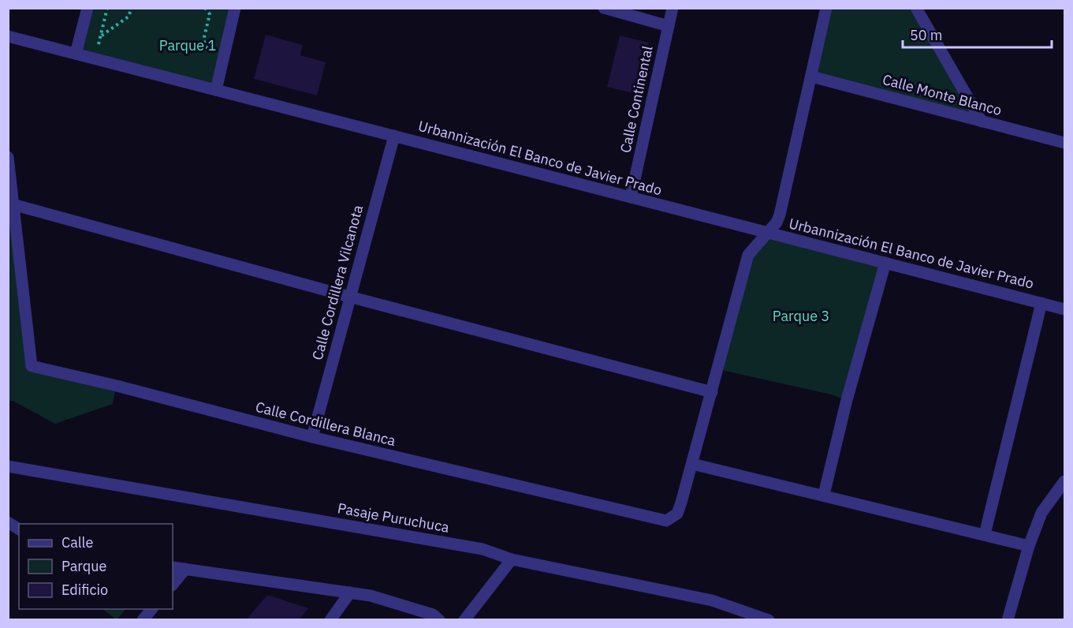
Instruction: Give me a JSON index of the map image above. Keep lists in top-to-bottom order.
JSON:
{
  "streets": {
    "street": [
      "Calle Monte Blanco",
      "Calle Continental",
      "Urbannización El Banco de Javier Prado",
      "Calle Cordillera Vilcanota",
      "Calle Cordillera Blanca",
      "Pasaje Puruchuca"
    ]
  },
  "crossings": [
    ["Calle Continental", "Urbannización El Banco de Javier Prado"],
    ["Urbannización El Banco de Javier Prado", "Calle Cordillera Vilcanota"],
    ["Calle Cordillera Vilcanota", "Calle Cordillera Blanca"]
  ],
  "parks": ["Parque 1", "Parque 3"],
  "legend": ["Calle", "Parque", "Edificio"],
  "scale_bar": "50 m"
}
